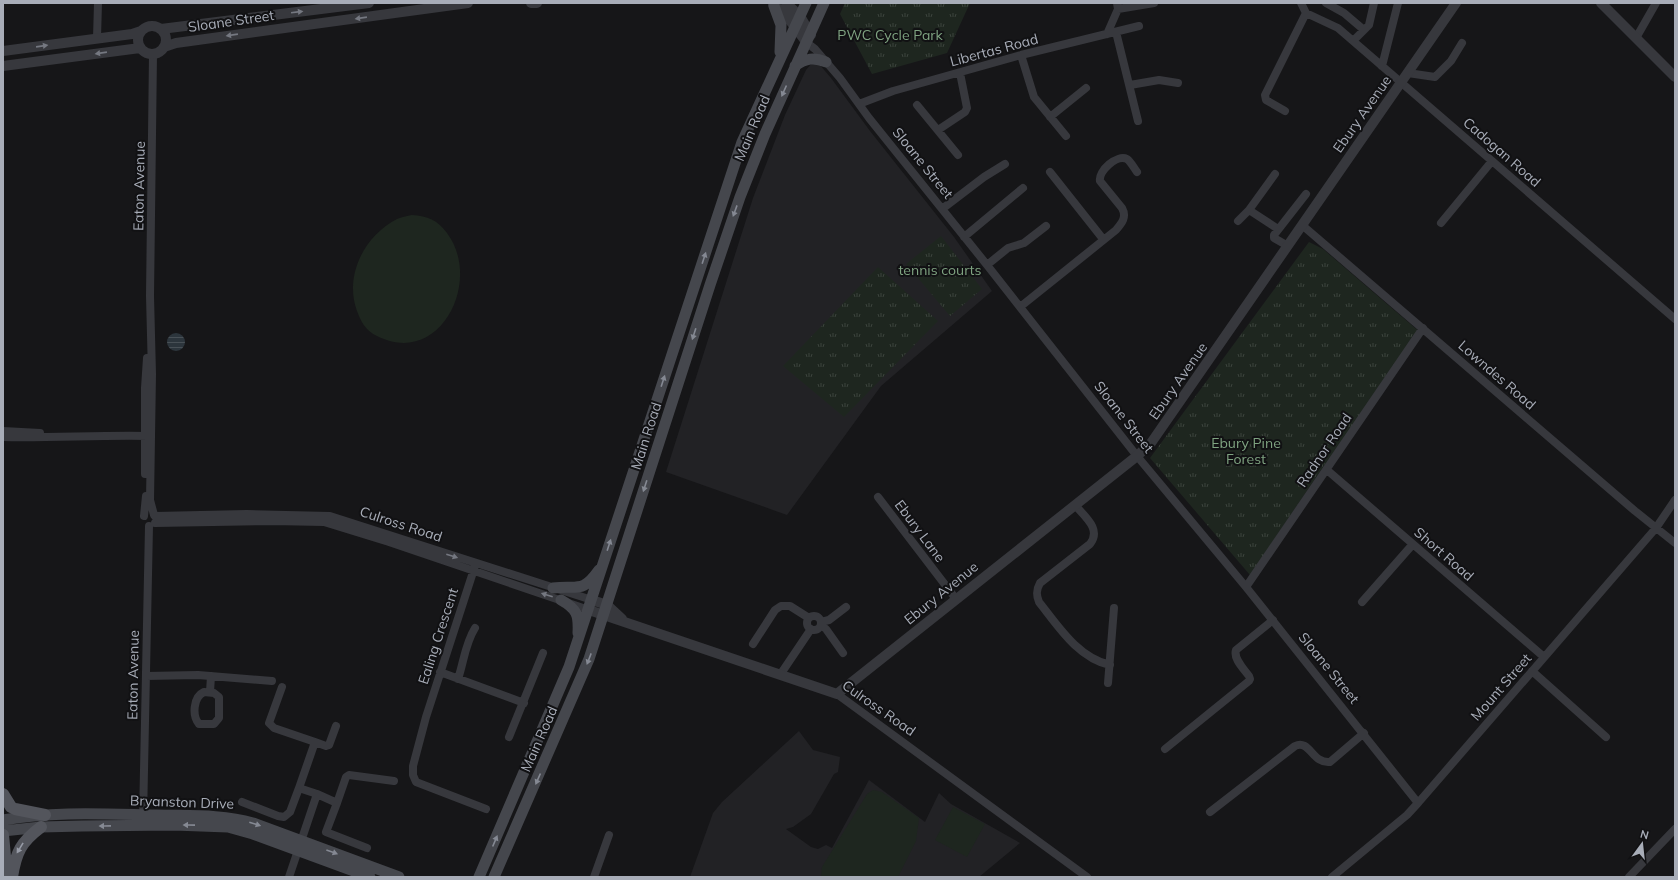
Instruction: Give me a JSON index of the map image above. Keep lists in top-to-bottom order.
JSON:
{
  "streets": {
    "main road": ["Main Road", "Bryanston Drive"],
    "street": [
      "Sloane Street",
      "Libertas Road",
      "Ebury Avenue",
      "Cadogan Road",
      "Eaton Avenue",
      "Lowndes Road",
      "Radnor Road",
      "Culross Road",
      "Ebury Lane",
      "Short Road",
      "Ealing Crescent",
      "Mount Street"
    ]
  },
  "crossings": [
    ["Sloane Street", "Libertas Road"],
    ["Sloane Street", "Ebury Avenue"],
    ["Sloane Street", "Main Road"],
    ["Sloane Street", "Eaton Avenue"],
    ["Sloane Street", "Radnor Road"],
    ["Sloane Street", "Mount Street"],
    ["Ebury Avenue", "Cadogan Road"],
    ["Ebury Avenue", "Lowndes Road"],
    ["Ebury Avenue", "Culross Road"],
    ["Ebury Avenue", "Ebury Lane"],
    ["Main Road", "Culross Road"],
    ["Eaton Avenue", "Culross Road"],
    ["Eaton Avenue", "Bryanston Drive"],
    ["Lowndes Road", "Radnor Road"],
    ["Lowndes Road", "Mount Street"],
    ["Radnor Road", "Short Road"],
    ["Culross Road", "Ealing Crescent"],
    ["Short Road", "Mount Street"]
  ],
  "parks": ["PWC Cycle Park", "tennis courts", "Ebury Pine Forest"],
  "north": "top"
}
